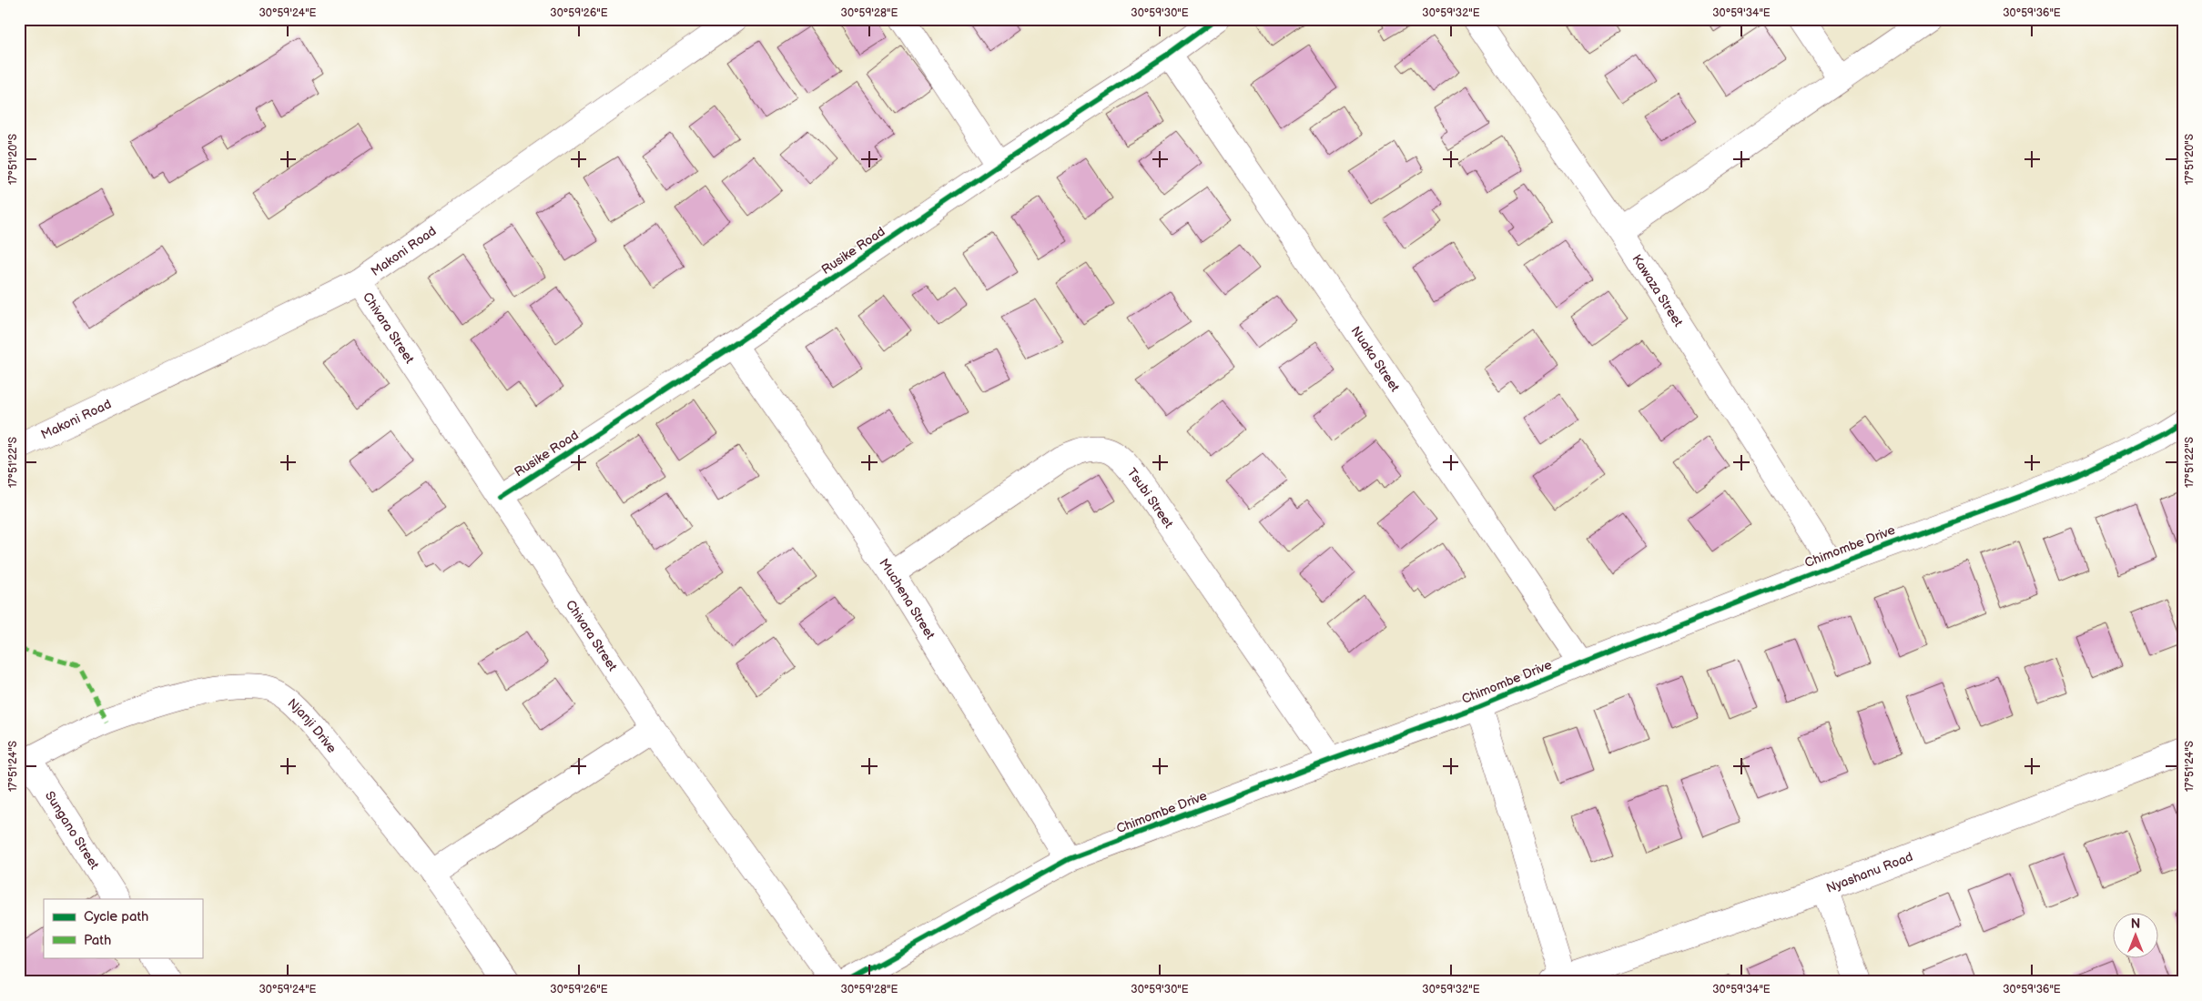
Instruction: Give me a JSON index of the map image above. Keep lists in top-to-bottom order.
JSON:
{
  "streets": {
    "street": [
      "Makoni Road",
      "Rusike Road",
      "Kawaza Street",
      "Chivara Street",
      "Nuaka Street",
      "Tsubi Street",
      "Chimombe Drive",
      "Muchena Street",
      "Njanji Drive",
      "Sungano Street",
      "Nyashanu Road"
    ]
  },
  "crossings": [
    ["Makoni Road", "Chivara Street"],
    ["Rusike Road", "Chivara Street"],
    ["Rusike Road", "Nuaka Street"],
    ["Rusike Road", "Muchena Street"],
    ["Kawaza Street", "Chimombe Drive"],
    ["Nuaka Street", "Chimombe Drive"],
    ["Tsubi Street", "Chimombe Drive"],
    ["Tsubi Street", "Muchena Street"],
    ["Chimombe Drive", "Muchena Street"],
    ["Njanji Drive", "Sungano Street"]
  ],
  "legend": ["Cycle path", "Path"],
  "north": "top",
  "coordinates": [
    "30°59'24\"E",
    "30°59'26\"E",
    "30°59'28\"E",
    "30°59'30\"E",
    "30°59'32\"E",
    "30°59'34\"E",
    "30°59'36\"E",
    "17°51'20\"S",
    "17°51'22\"S",
    "17°51'24\"S"
  ]
}
